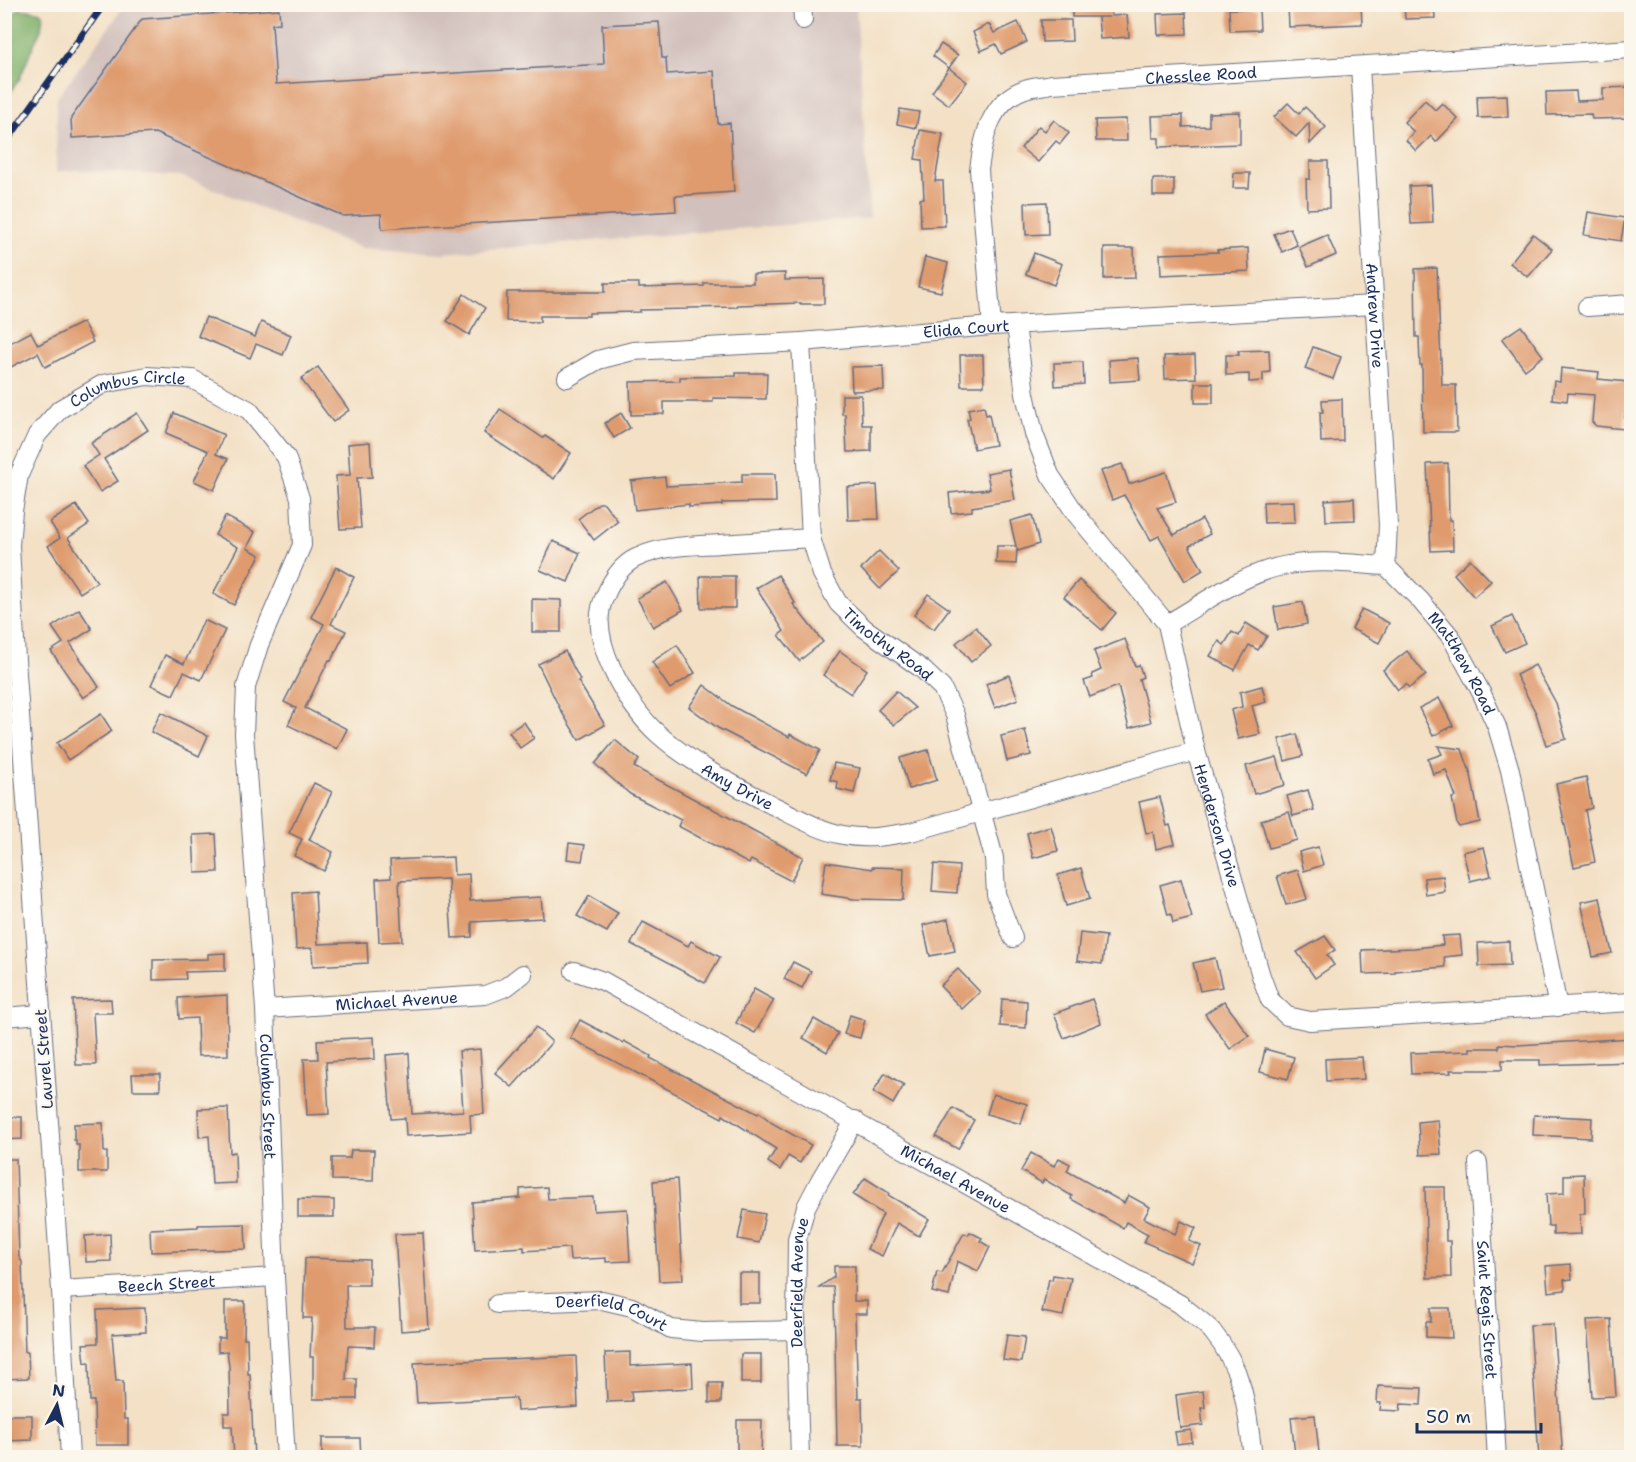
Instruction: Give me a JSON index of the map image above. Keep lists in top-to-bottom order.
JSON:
{
  "streets": {
    "street": [
      "Chesslee Road",
      "Andrew Drive",
      "Elida Court",
      "Columbus Circle",
      "Timothy Road",
      "Matthew Road",
      "Amy Drive",
      "Henderson Drive",
      "Michael Avenue",
      "Laurel Street",
      "Columbus Street",
      "Deerfield Avenue",
      "Beech Street",
      "Saint Regis Street",
      "Deerfield Court"
    ]
  },
  "crossings": [
    ["Chesslee Road", "Andrew Drive"],
    ["Chesslee Road", "Elida Court"],
    ["Andrew Drive", "Elida Court"],
    ["Andrew Drive", "Matthew Road"],
    ["Elida Court", "Timothy Road"],
    ["Elida Court", "Henderson Drive"],
    ["Columbus Circle", "Laurel Street"],
    ["Columbus Circle", "Columbus Street"],
    ["Timothy Road", "Amy Drive"],
    ["Matthew Road", "Henderson Drive"],
    ["Amy Drive", "Henderson Drive"],
    ["Michael Avenue", "Columbus Street"],
    ["Michael Avenue", "Deerfield Avenue"],
    ["Laurel Street", "Beech Street"],
    ["Columbus Street", "Beech Street"],
    ["Deerfield Avenue", "Deerfield Court"]
  ],
  "scale_bar": "50 m",
  "north": "top"
}
